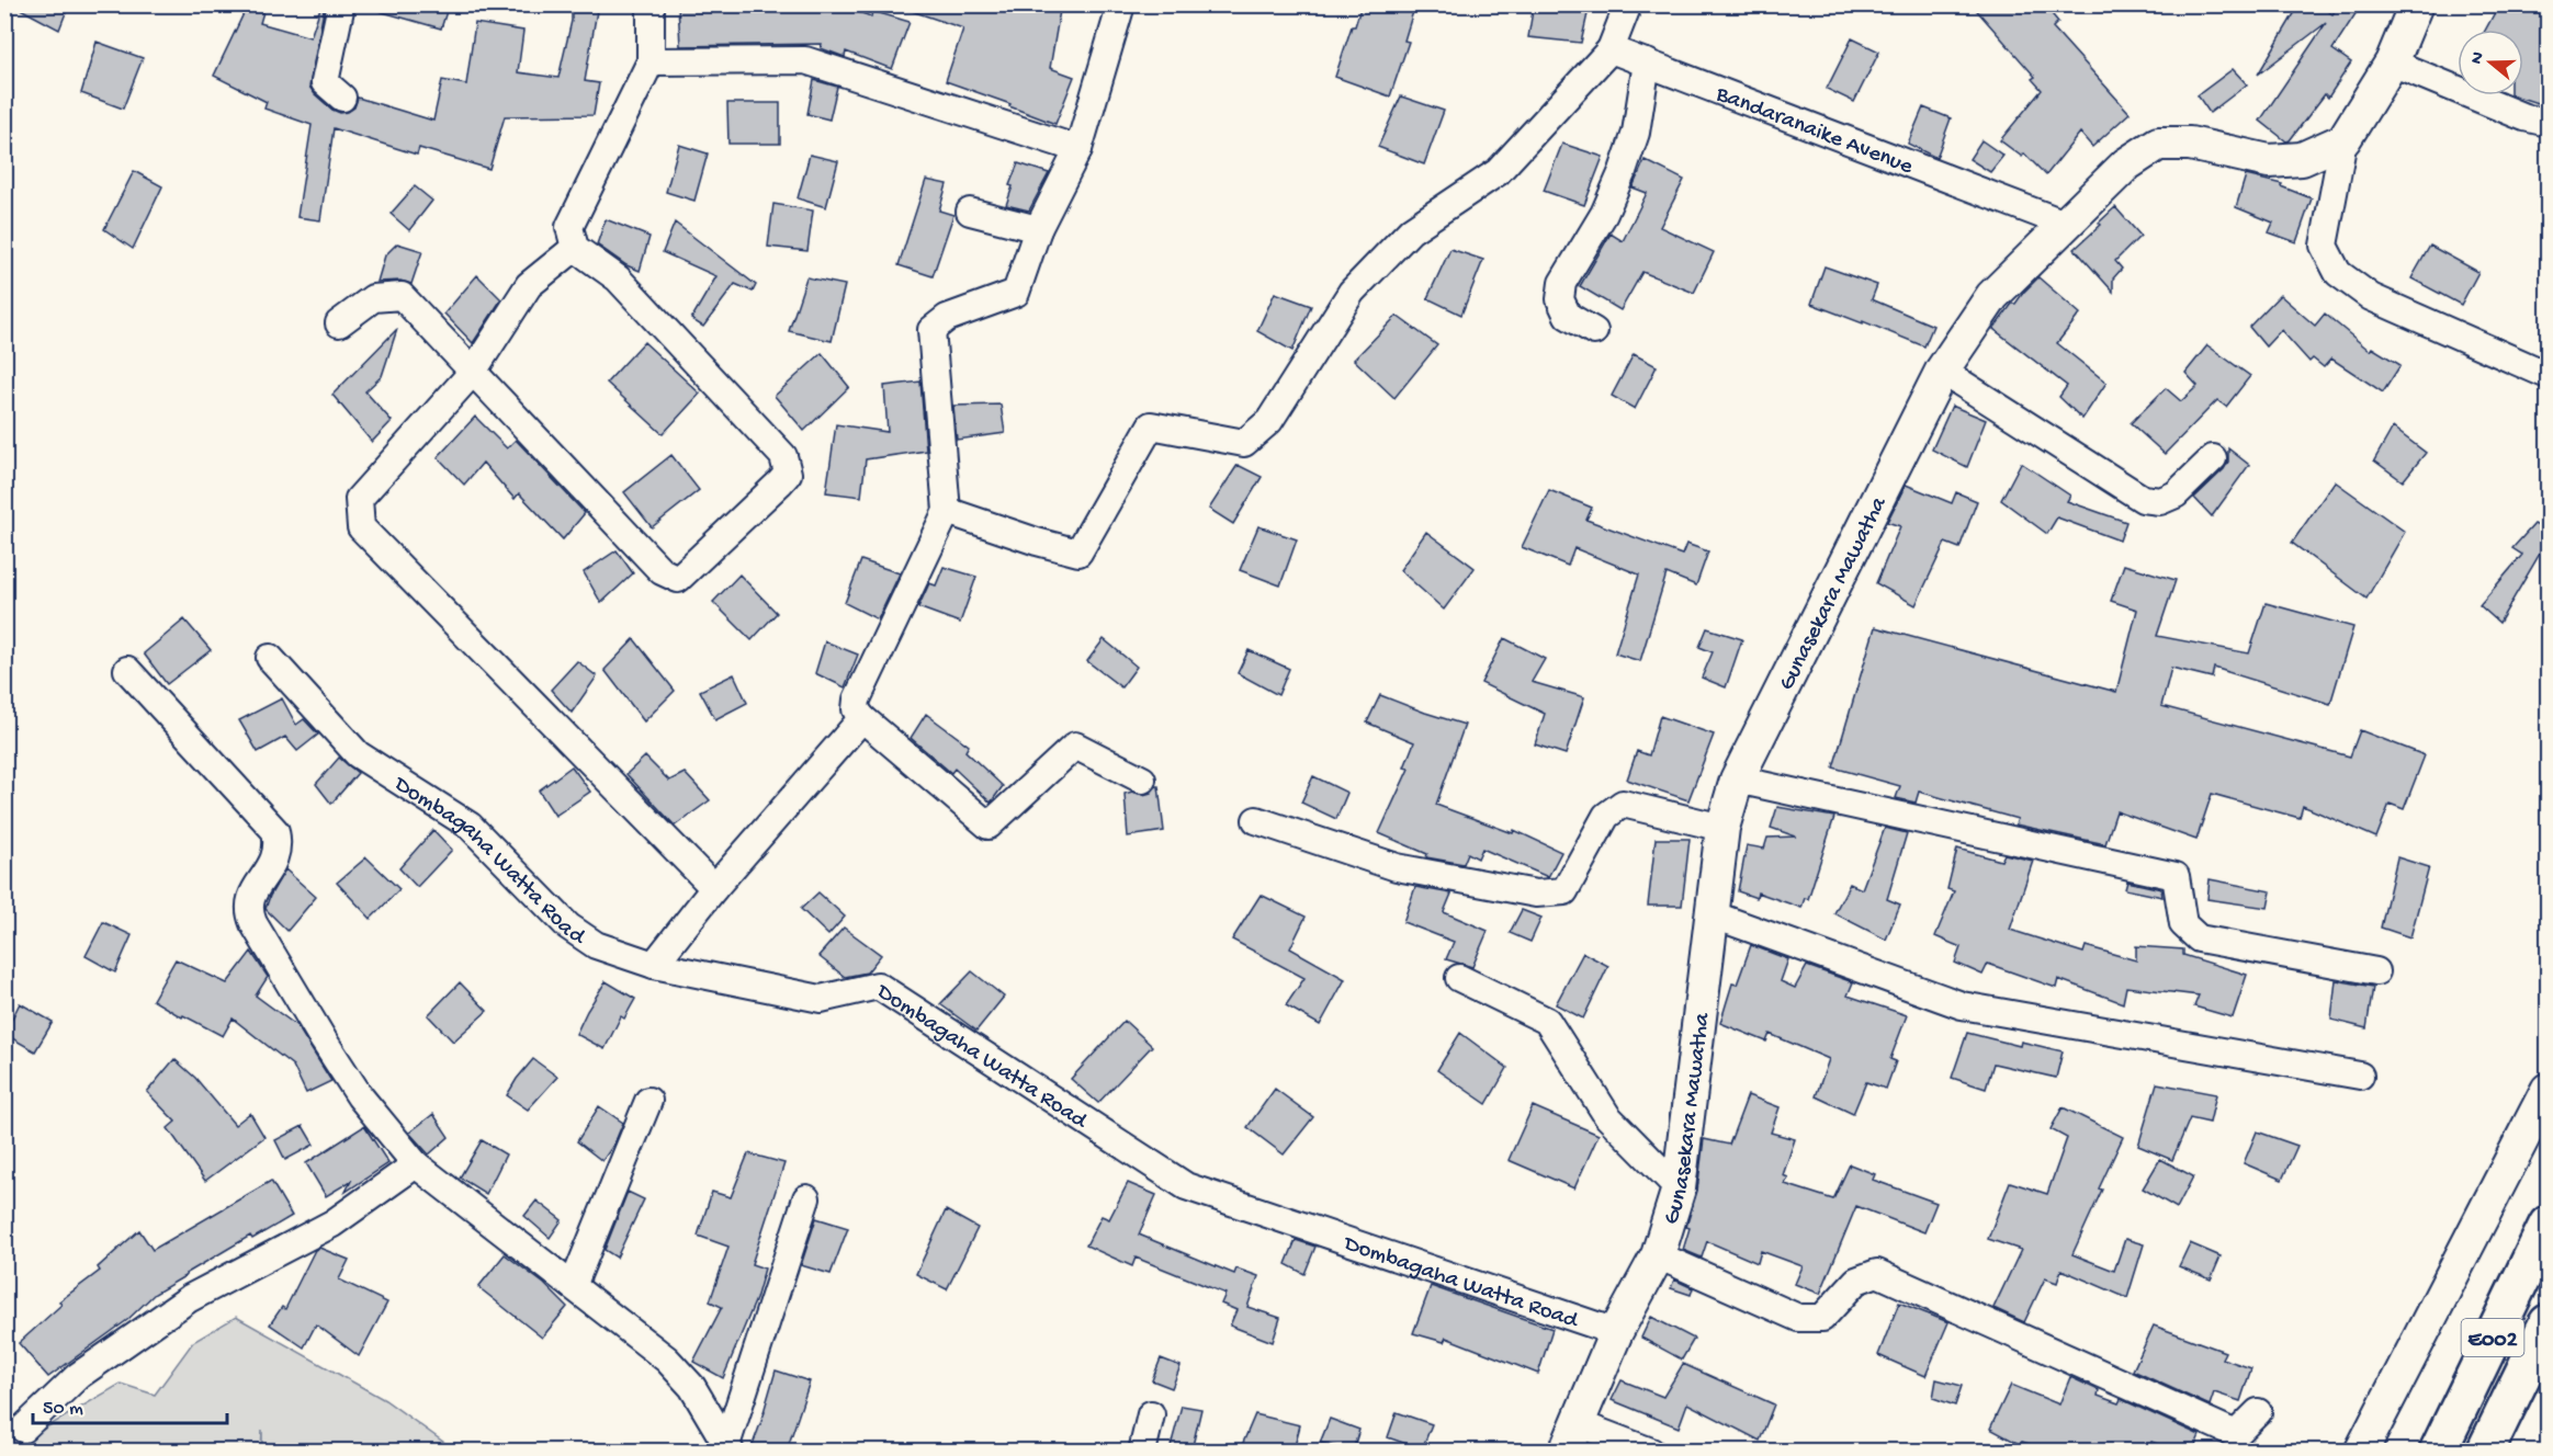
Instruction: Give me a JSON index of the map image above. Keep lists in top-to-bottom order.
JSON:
{
  "streets": {
    "highway": ["E002"],
    "street": ["Bandaranaike Avenue", "Gunasekara Mawatha", "Dombagaha Watta Road"]
  },
  "crossings": [
    ["Bandaranaike Avenue", "Gunasekara Mawatha"],
    ["Gunasekara Mawatha", "Dombagaha Watta Road"]
  ],
  "scale_bar": "50 m",
  "north": "left"
}
